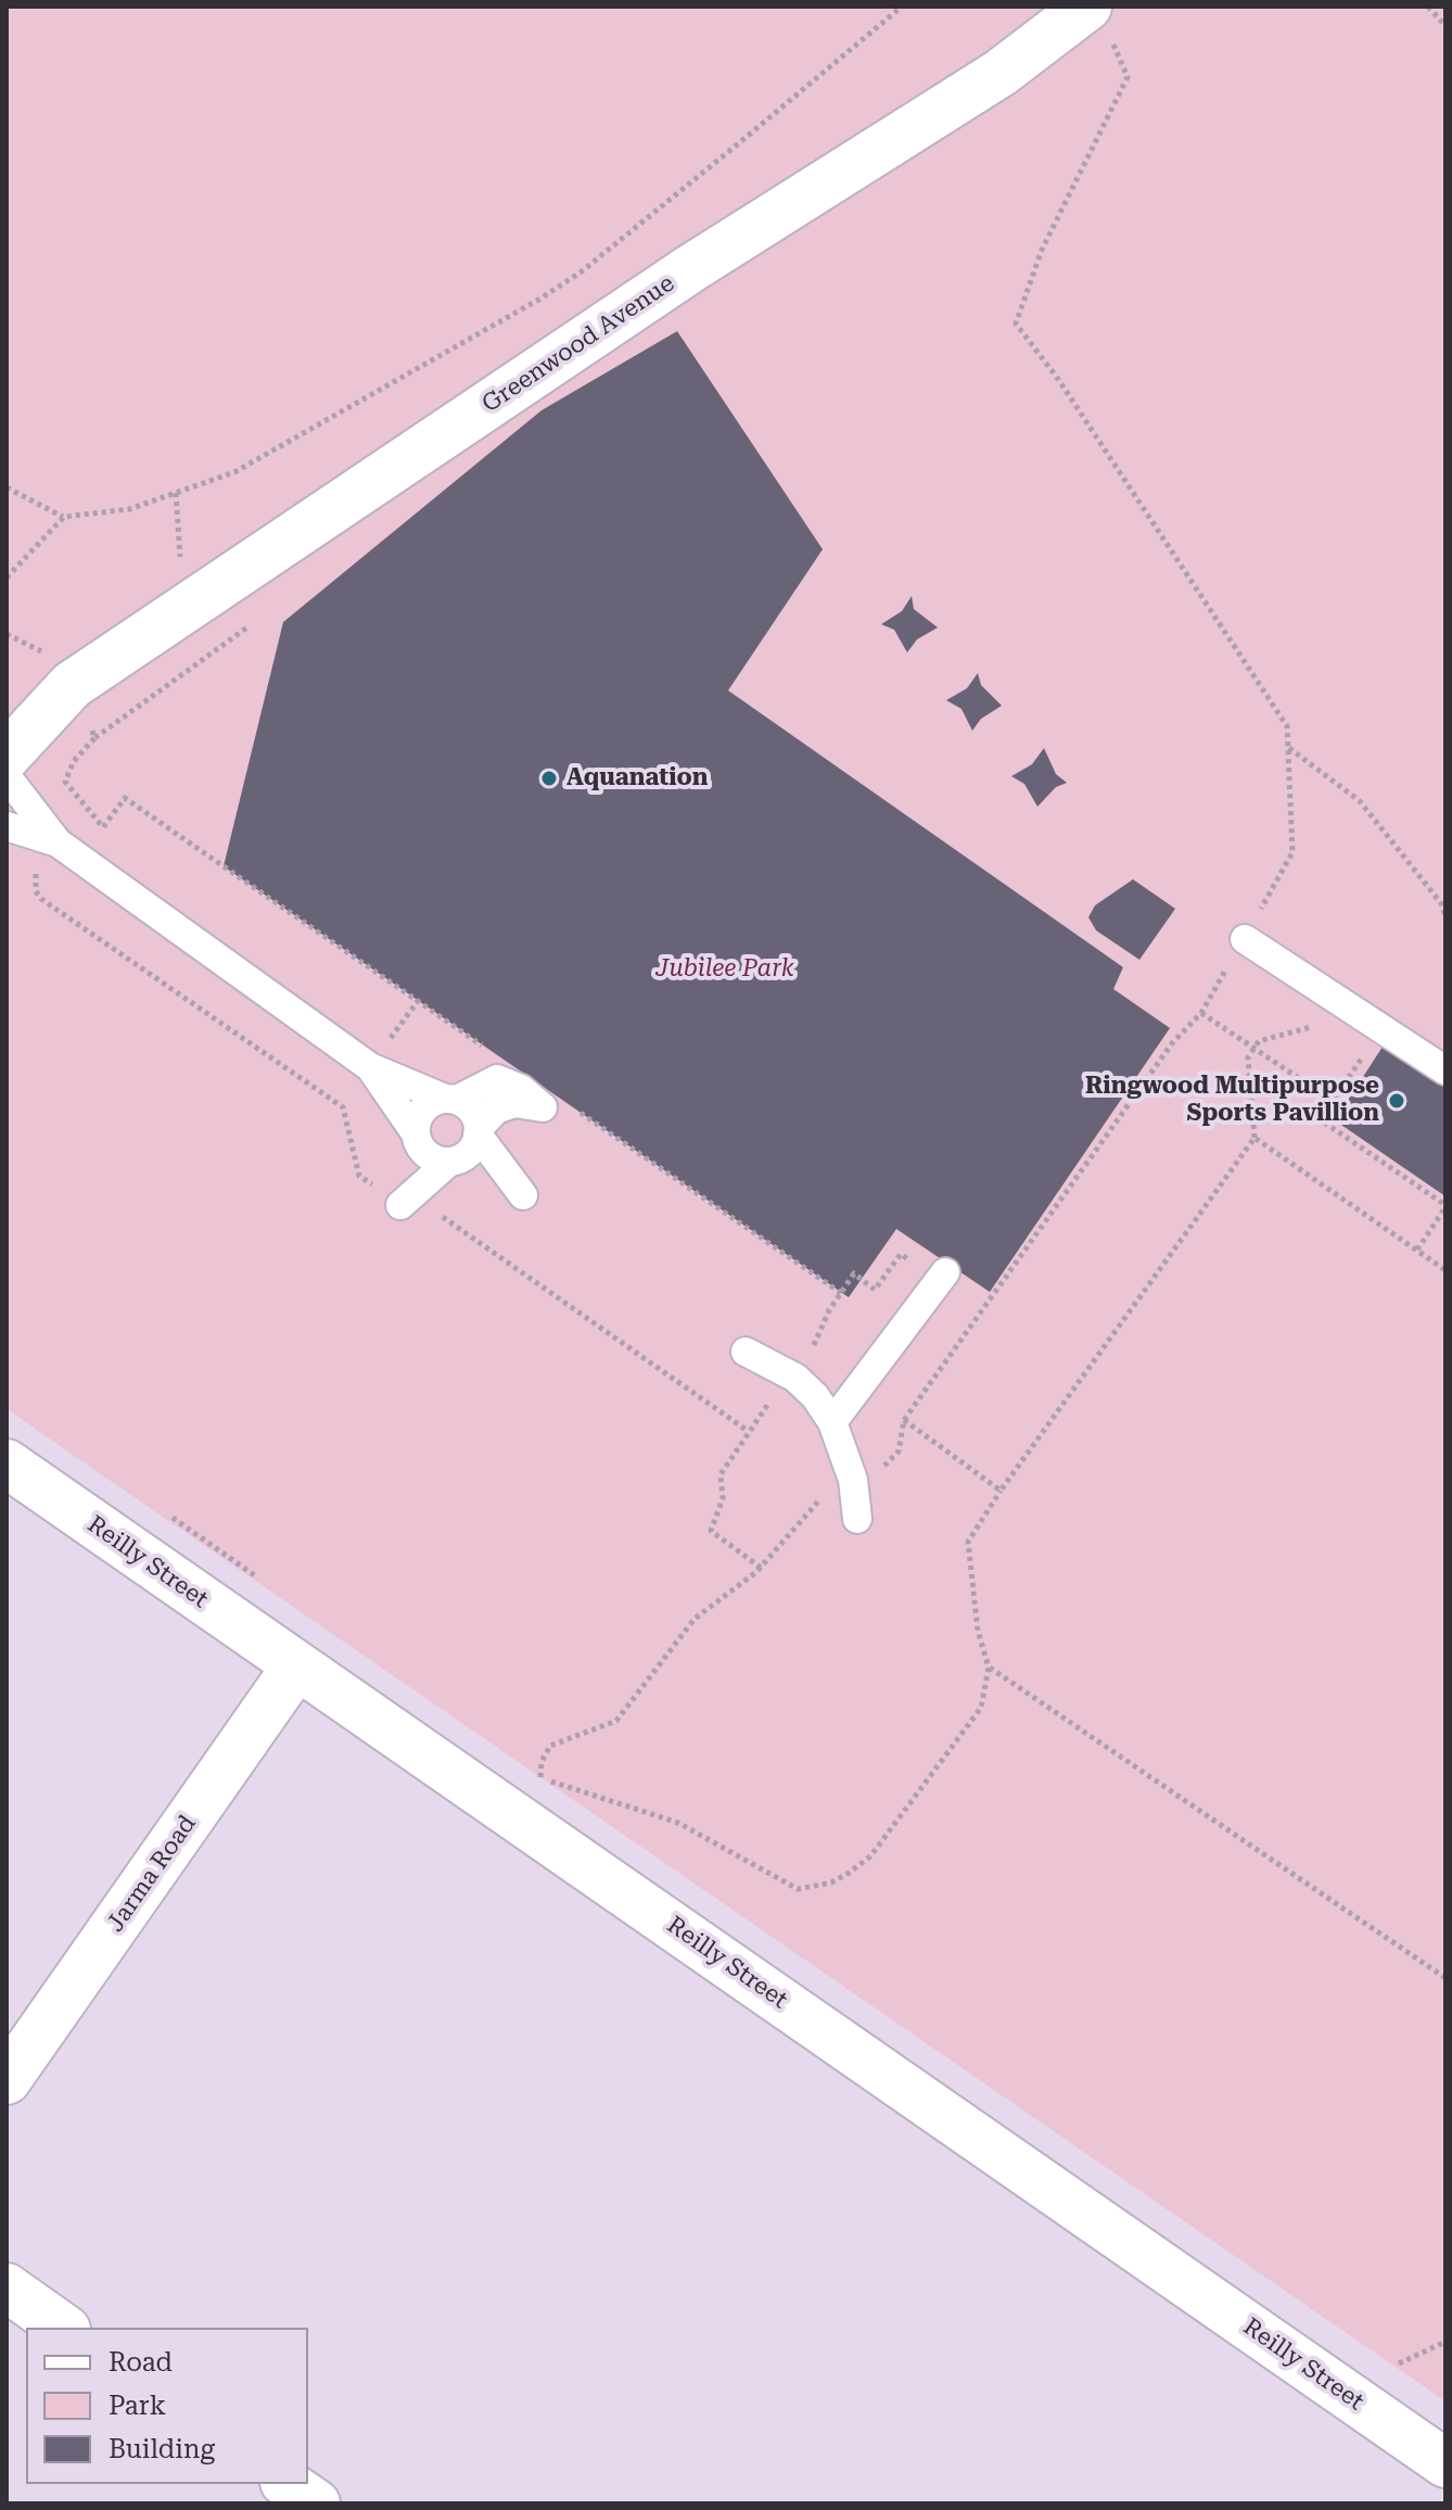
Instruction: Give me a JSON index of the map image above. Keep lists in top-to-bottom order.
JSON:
{
  "streets": {
    "street": ["Greenwood Avenue", "Reilly Street", "Jarma Road"]
  },
  "crossings": [
    ["Reilly Street", "Jarma Road"]
  ],
  "parks": ["Jubilee Park"],
  "places": ["Aquanation", "Ringwood Multipurpose Sports Pavillion"],
  "legend": ["Road", "Park", "Building"]
}
